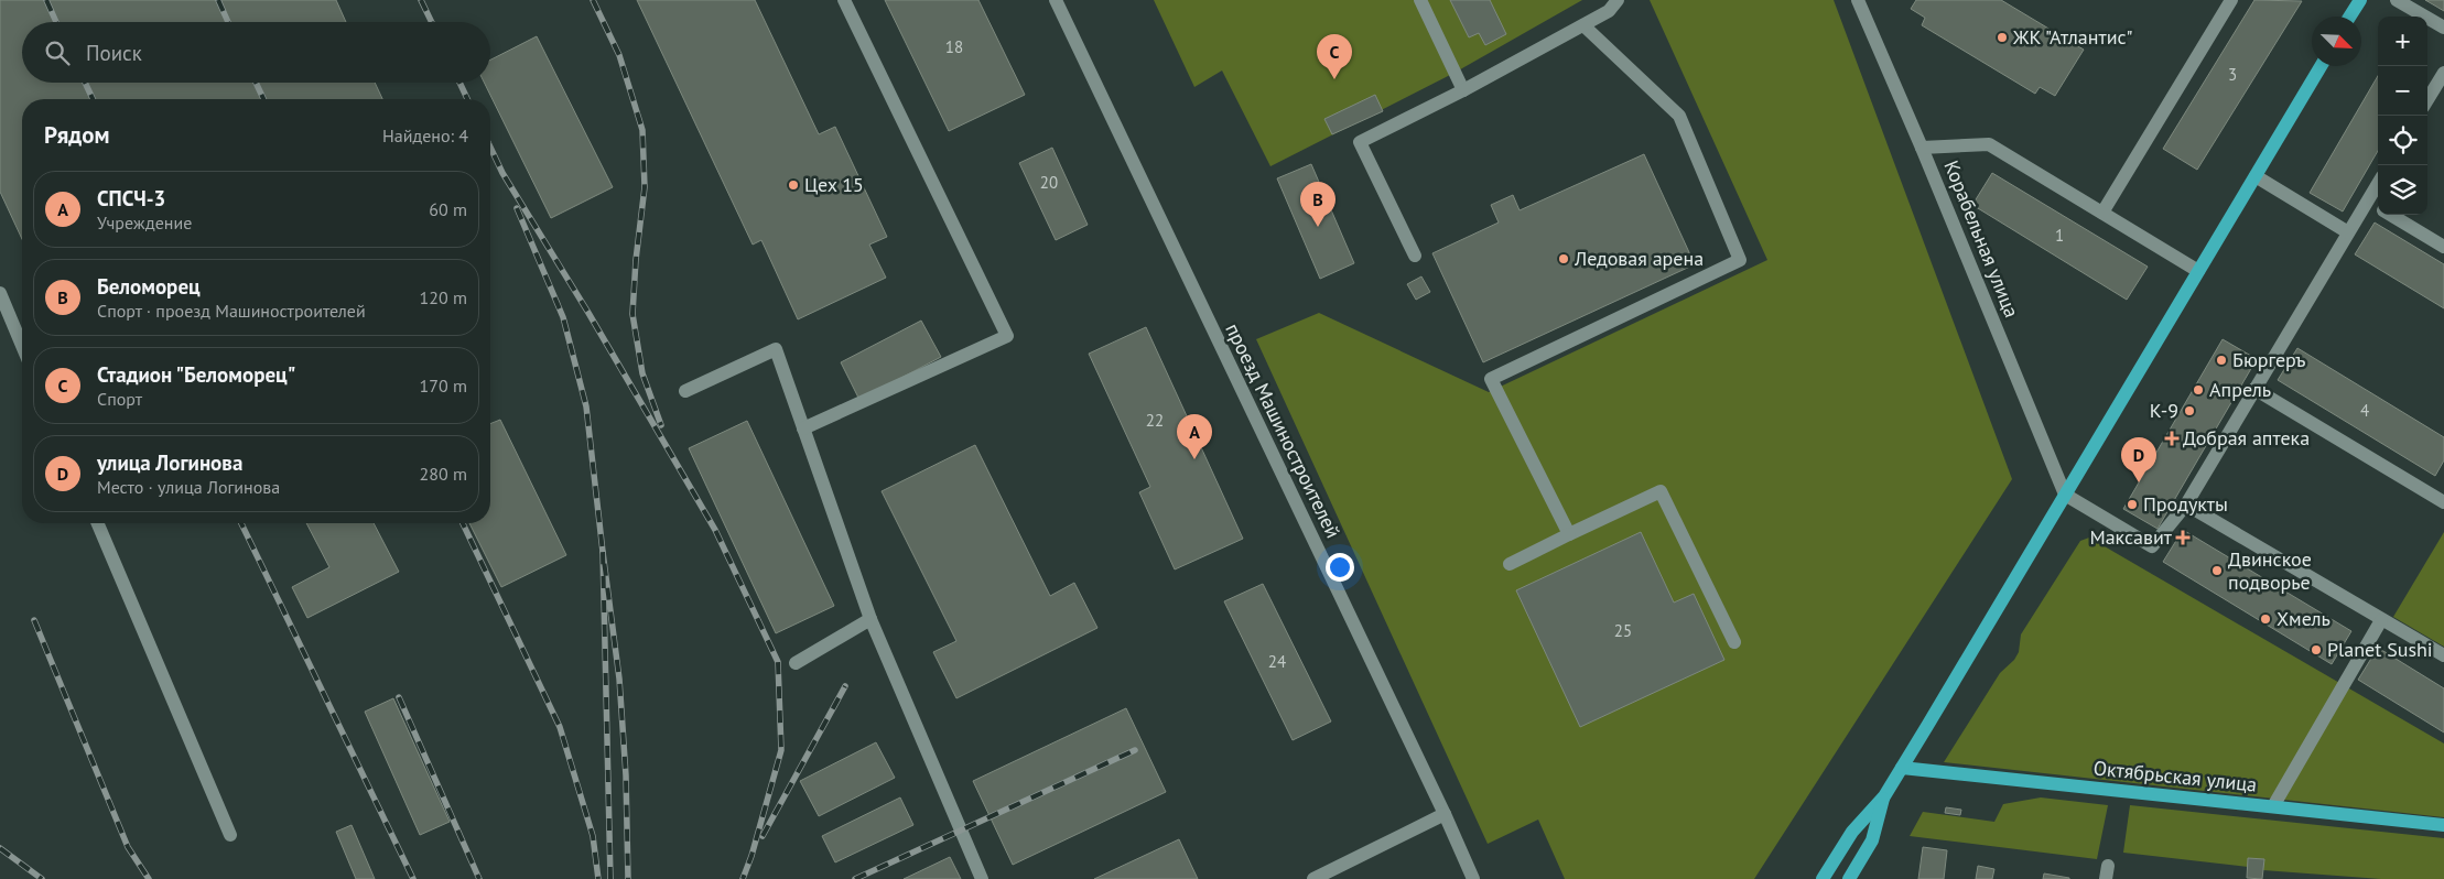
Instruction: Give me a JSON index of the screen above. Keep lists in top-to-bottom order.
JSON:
{
  "streets": {
    "main road": ["Октябрьская улица"],
    "street": ["Корабельная улица", "проезд Машиностроителей"]
  },
  "places": {
    "other": [
      "ЖК \"Атлантис\"",
      "Цех 15",
      "Ледовая арена",
      "Бюргеръ",
      "Апрель",
      "К-9",
      "Продукты",
      "Двинское подворье",
      "Хмель",
      "Planet Sushi"
    ],
    "health": ["Добрая аптека", "Максавит"]
  },
  "house_numbers": [
    "18",
    "3",
    "20",
    "1",
    "4",
    "22",
    "25",
    "24"
  ],
  "north": "bottom right",
  "page": {
    "map_buttons": ["+", "−"],
    "search": "Поиск",
    "pins": [
      "C",
      "B",
      "A",
      "D"
    ],
    "heading": ["Рядом", "Найдено: 4"],
    "list": [
      {
        "mark": "A",
        "name": "СПСЧ-3",
        "note": "Учреждение",
        "value": "60 m"
      },
      {
        "mark": "B",
        "name": "Беломорец",
        "note": "Спорт · проезд Машиностроителей",
        "value": "120 m"
      },
      {
        "mark": "C",
        "name": "Стадион \"Беломорец\"",
        "note": "Спорт",
        "value": "170 m"
      },
      {
        "mark": "D",
        "name": "улица Логинова",
        "note": "Место · улица Логинова",
        "value": "280 m"
      }
    ]
  }
}
